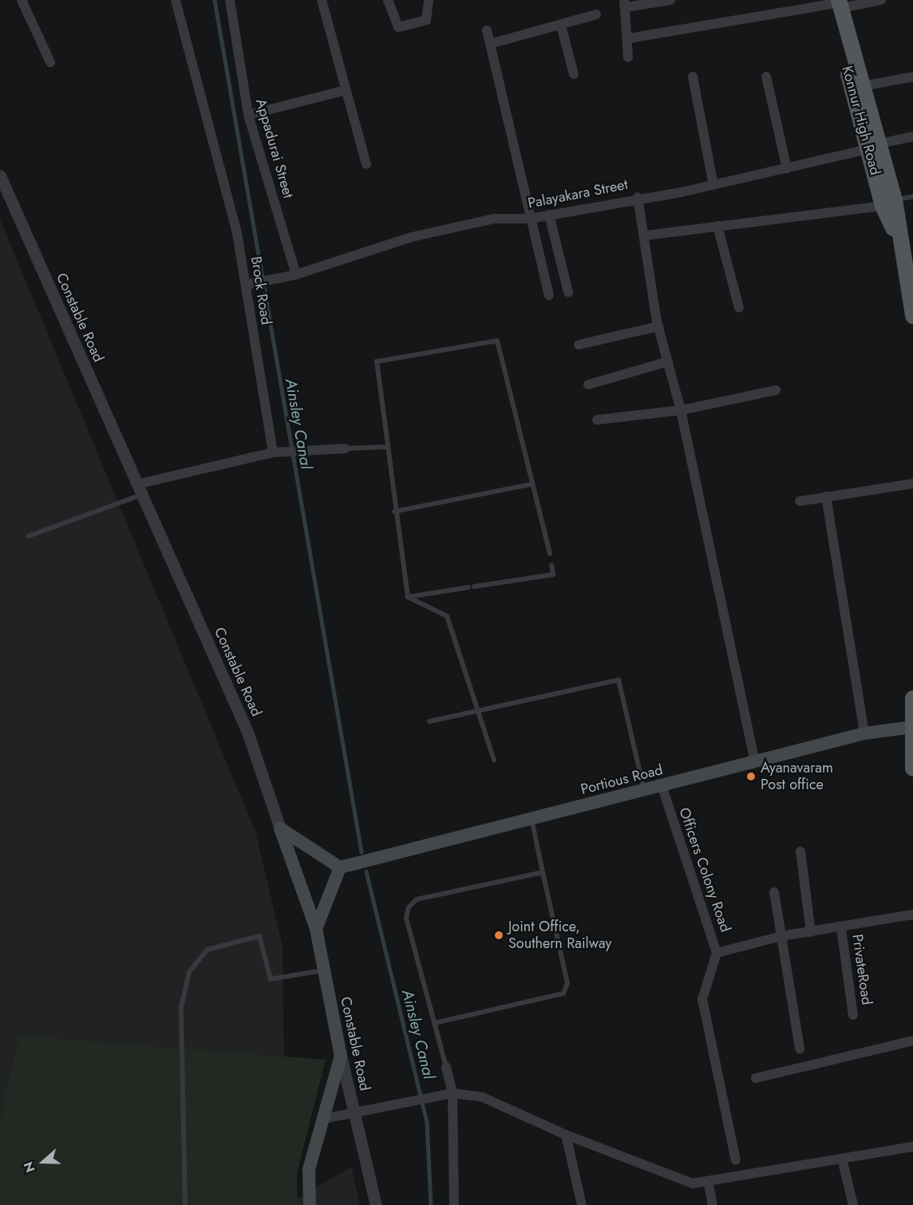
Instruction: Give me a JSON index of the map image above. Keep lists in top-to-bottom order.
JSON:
{
  "streets": {
    "main road": ["Konnur High Road", "Constable Road", "Portious Road"],
    "street": [
      "Appadurai Street",
      "Palayakara Street",
      "Brock Road",
      "Officers Colony Road",
      "PrivateRoad"
    ]
  },
  "crossings": [
    ["Konnur High Road", "Palayakara Street"],
    ["Appadurai Street", "Palayakara Street"],
    ["Palayakara Street", "Brock Road"],
    ["Portious Road", "Officers Colony Road"]
  ],
  "water": ["Ainsley Canal"],
  "places": ["Ayanavaram Post office", "Joint Office, Southern Railway"],
  "north": "left"
}
